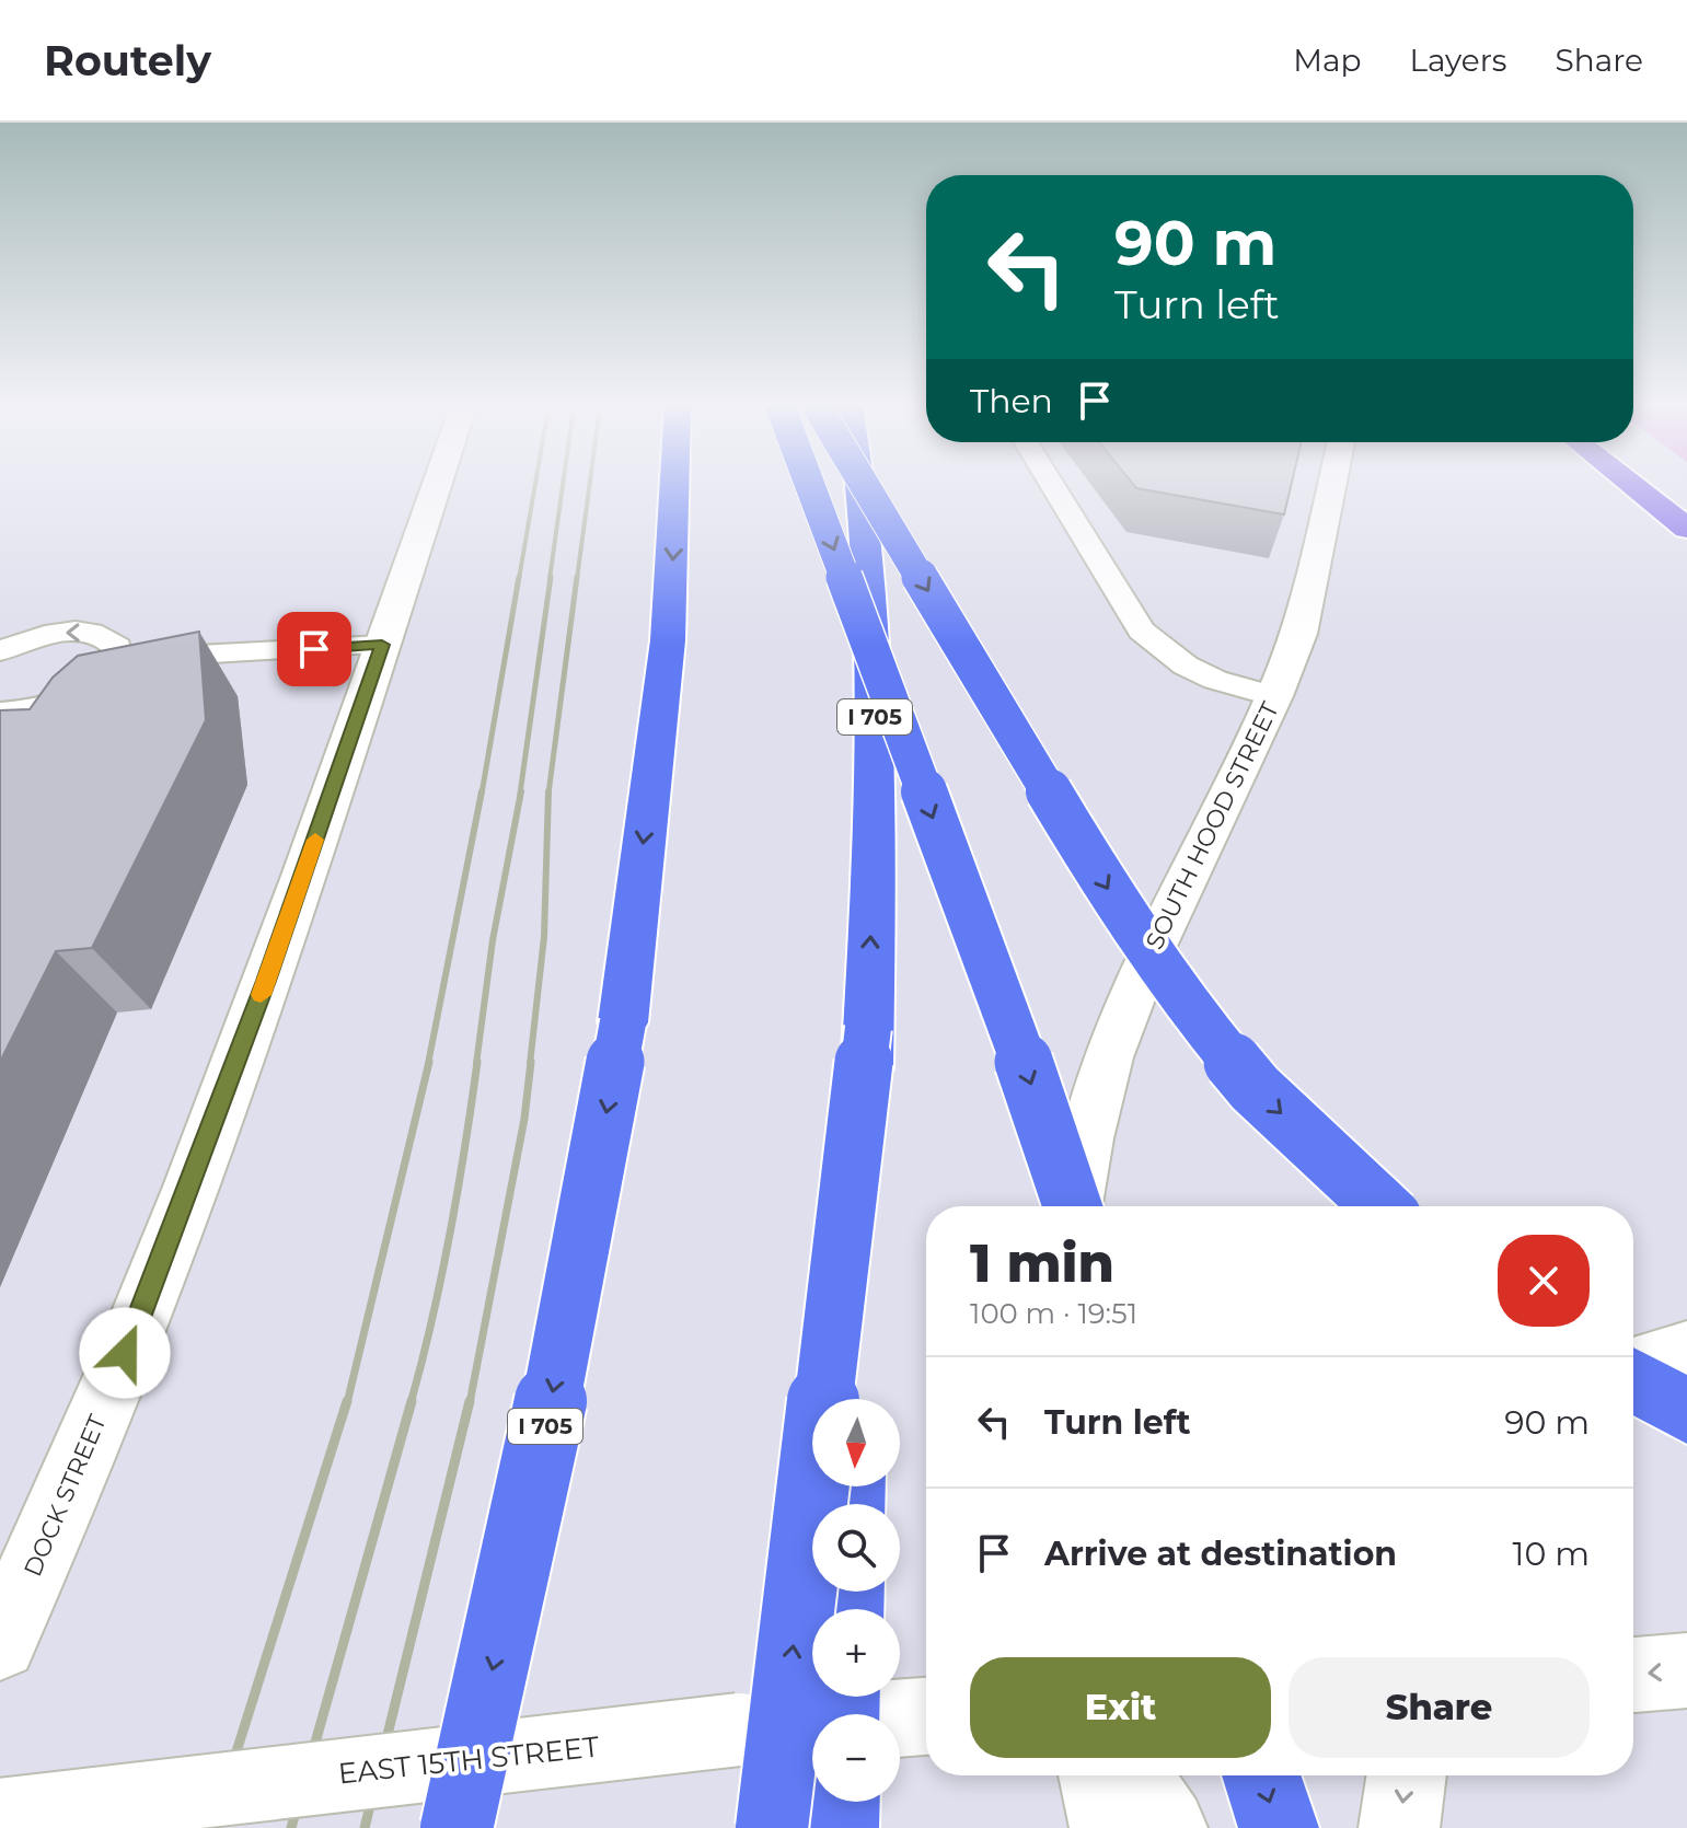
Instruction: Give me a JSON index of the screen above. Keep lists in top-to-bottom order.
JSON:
{
  "streets": {
    "highway": ["I 705"],
    "street": ["SOUTH HOOD STREET", "DOCK STREET", "EAST 15TH STREET"]
  },
  "north": "bottom",
  "page": {
    "header": "Routely",
    "nav": ["Map", "Layers", "Share"],
    "turn": ["90 m", "Turn left"],
    "then": "Then",
    "heading": ["1 min", "100 m · 19:51"],
    "list": [
      {
        "name": "Turn left",
        "value": "90 m"
      },
      {
        "name": "Arrive at destination",
        "value": "10 m"
      }
    ],
    "map_buttons": ["+", "−"],
    "buttons": ["Exit", "Share"]
  }
}
